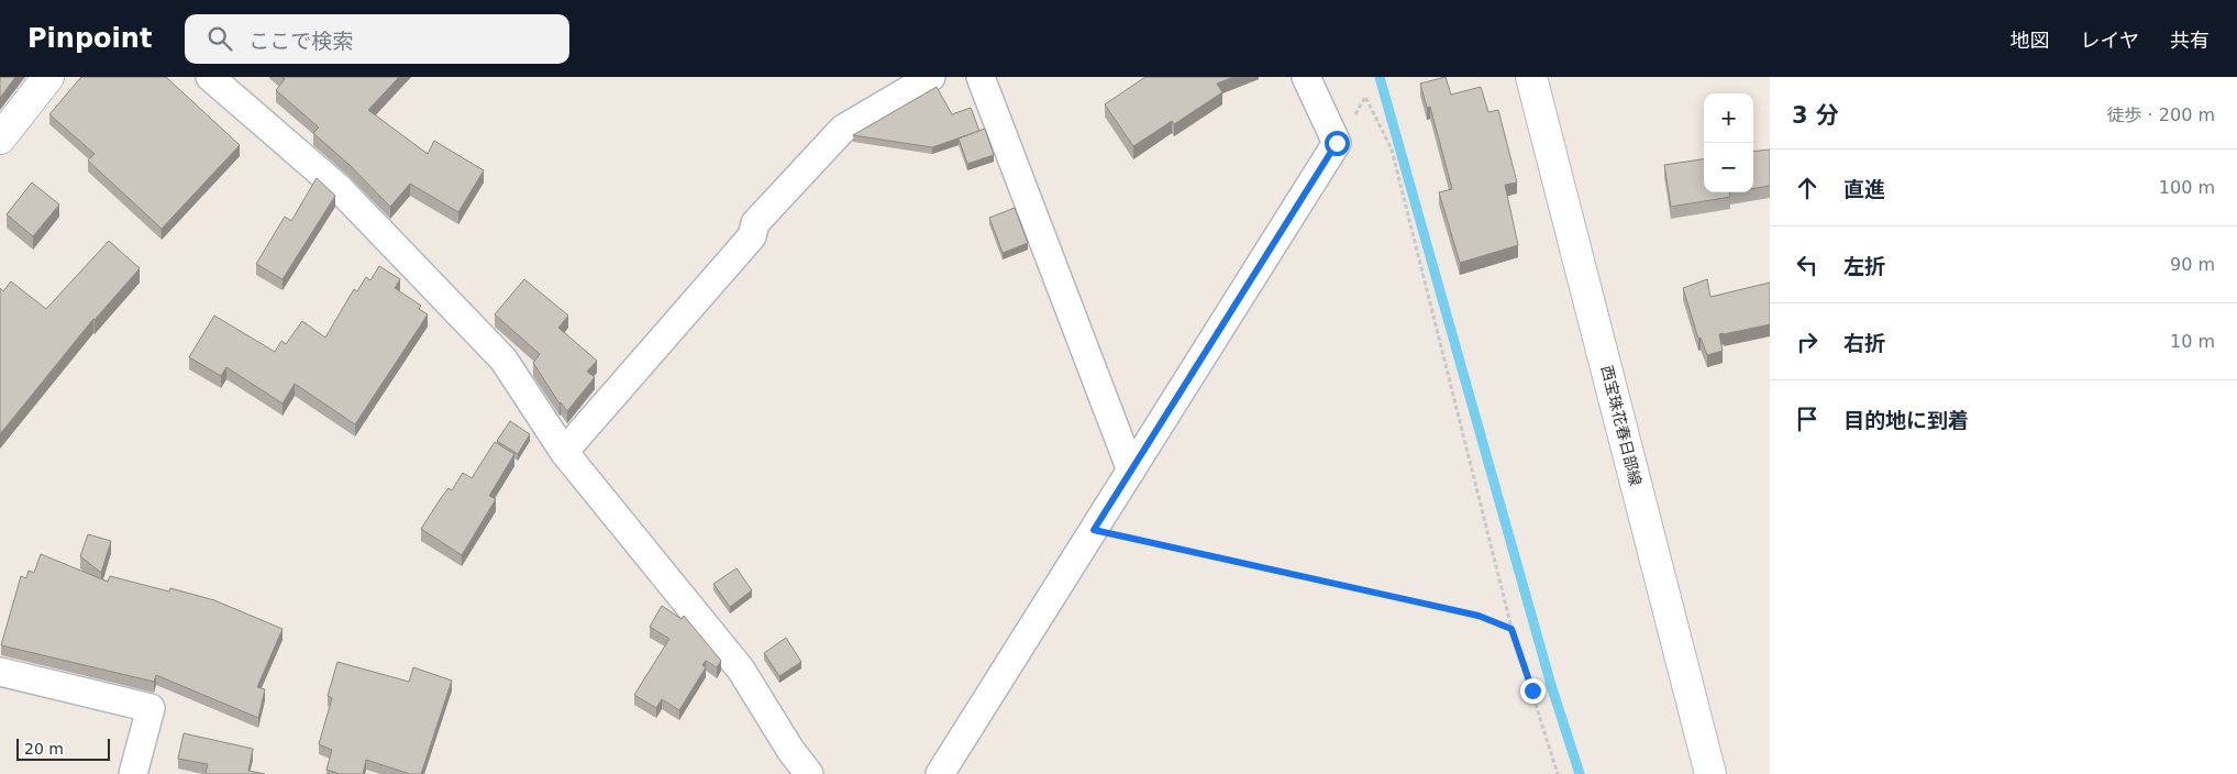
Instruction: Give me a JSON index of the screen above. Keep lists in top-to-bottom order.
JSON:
{
  "streets": {
    "main road": ["西宝珠花春日部線"]
  },
  "scale_bar": "20 m",
  "page": {
    "header": "Pinpoint",
    "search": "ここで検索",
    "nav": ["地図", "レイヤ", "共有"],
    "heading": ["3 分", "徒歩 · 200 m"],
    "map_buttons": ["+", "−"],
    "list": [
      ["直進", "100 m"],
      ["左折", "90 m"],
      ["右折", "10 m"],
      "目的地に到着"
    ],
    "scale": "20 m"
  }
}
